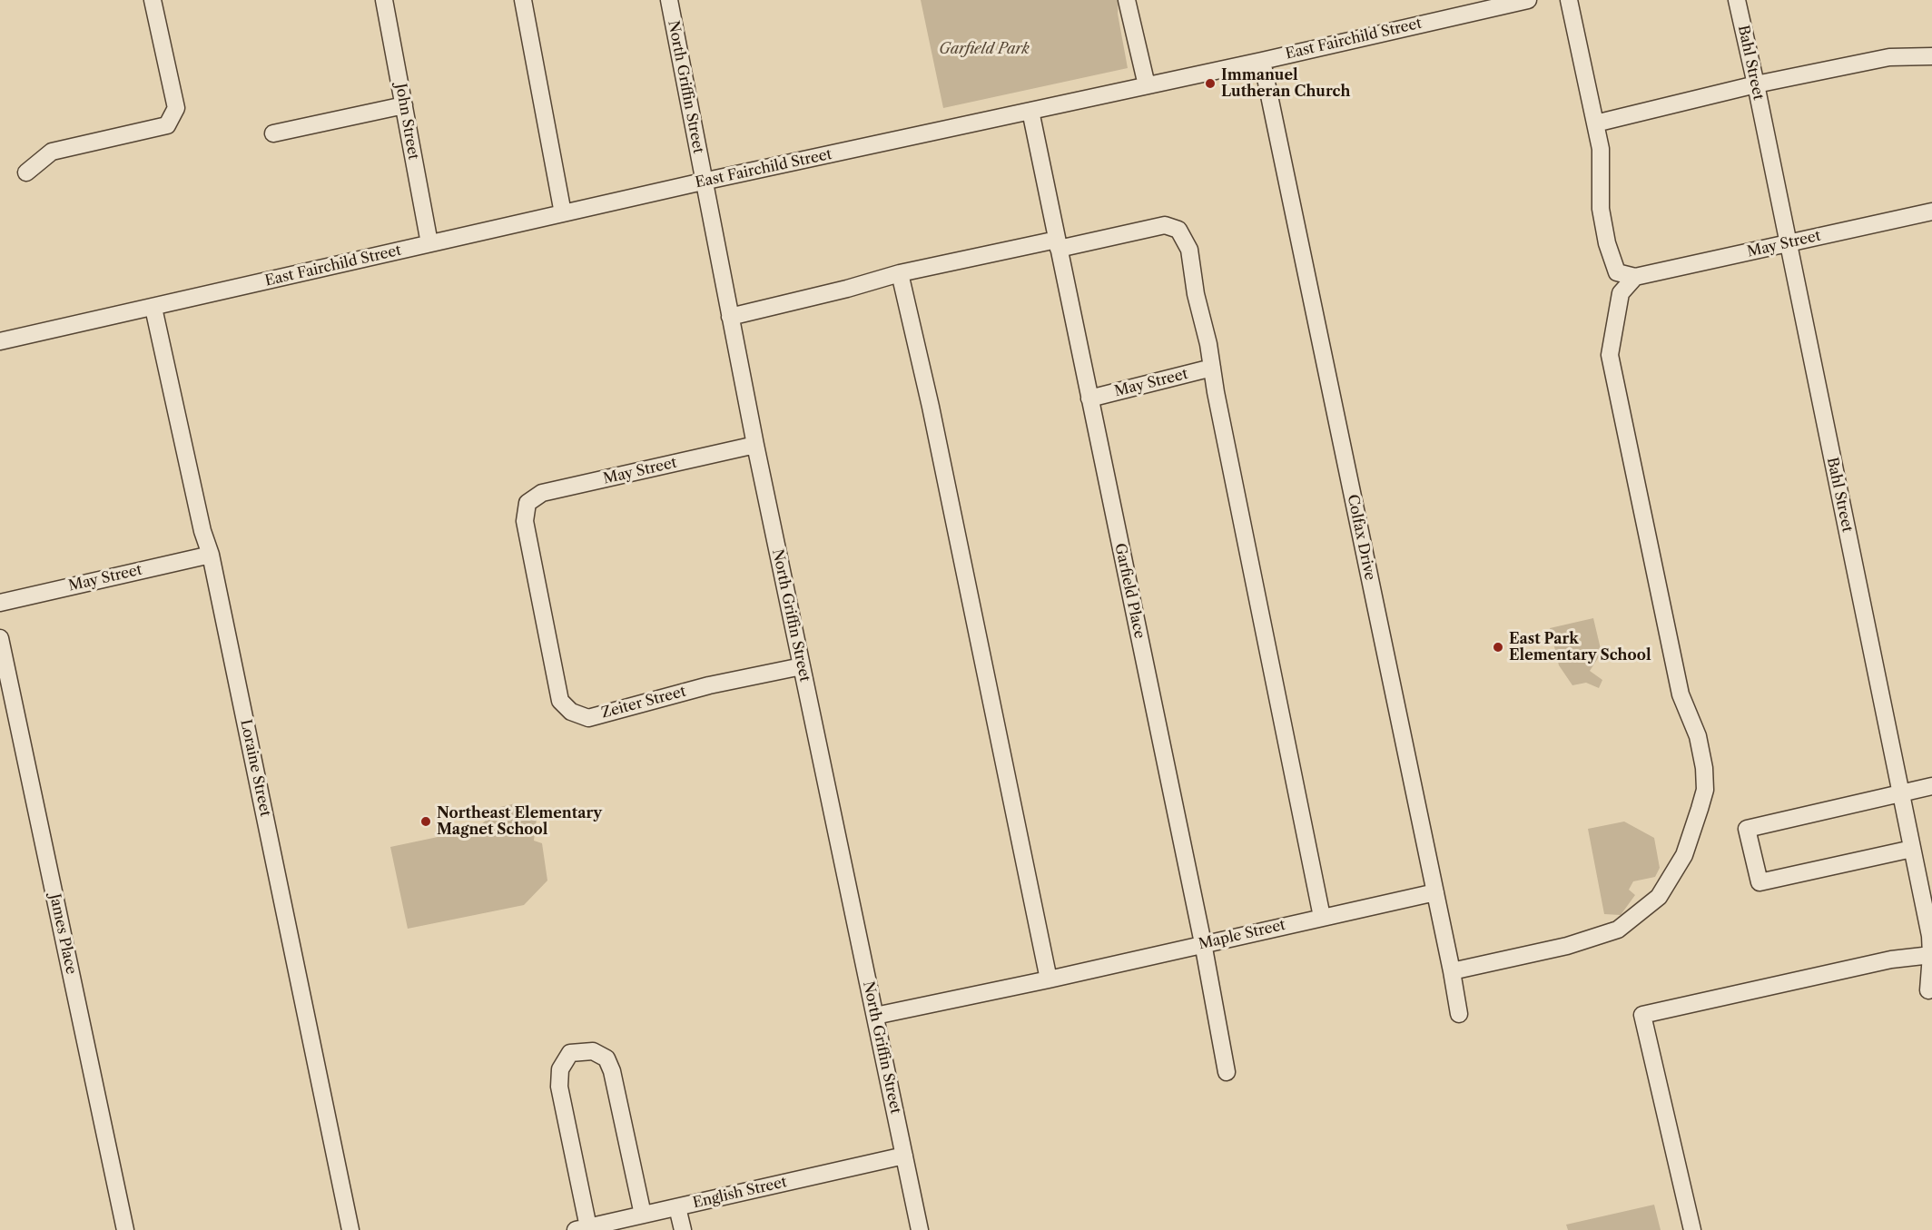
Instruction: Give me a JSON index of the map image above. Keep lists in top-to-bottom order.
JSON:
{
  "streets": {
    "street": [
      "East Fairchild Street",
      "Bahl Street",
      "North Griffin Street",
      "John Street",
      "May Street",
      "Colfax Drive",
      "Garfield Place",
      "Zeiter Street",
      "Loraine Street",
      "James Place",
      "Maple Street",
      "English Street"
    ]
  },
  "crossings": [
    ["East Fairchild Street", "North Griffin Street"],
    ["East Fairchild Street", "John Street"],
    ["East Fairchild Street", "Colfax Drive"],
    ["East Fairchild Street", "Garfield Place"],
    ["East Fairchild Street", "Loraine Street"],
    ["Bahl Street", "May Street"],
    ["North Griffin Street", "May Street"],
    ["North Griffin Street", "Zeiter Street"],
    ["North Griffin Street", "Maple Street"],
    ["North Griffin Street", "English Street"],
    ["May Street", "Garfield Place"],
    ["May Street", "Zeiter Street"],
    ["May Street", "Loraine Street"],
    ["Colfax Drive", "Maple Street"],
    ["Garfield Place", "Maple Street"]
  ],
  "parks": ["Garfield Park"],
  "places": ["Immanuel Lutheran Church", "East Park Elementary School", "Northeast Elementary Magnet School"]
}
